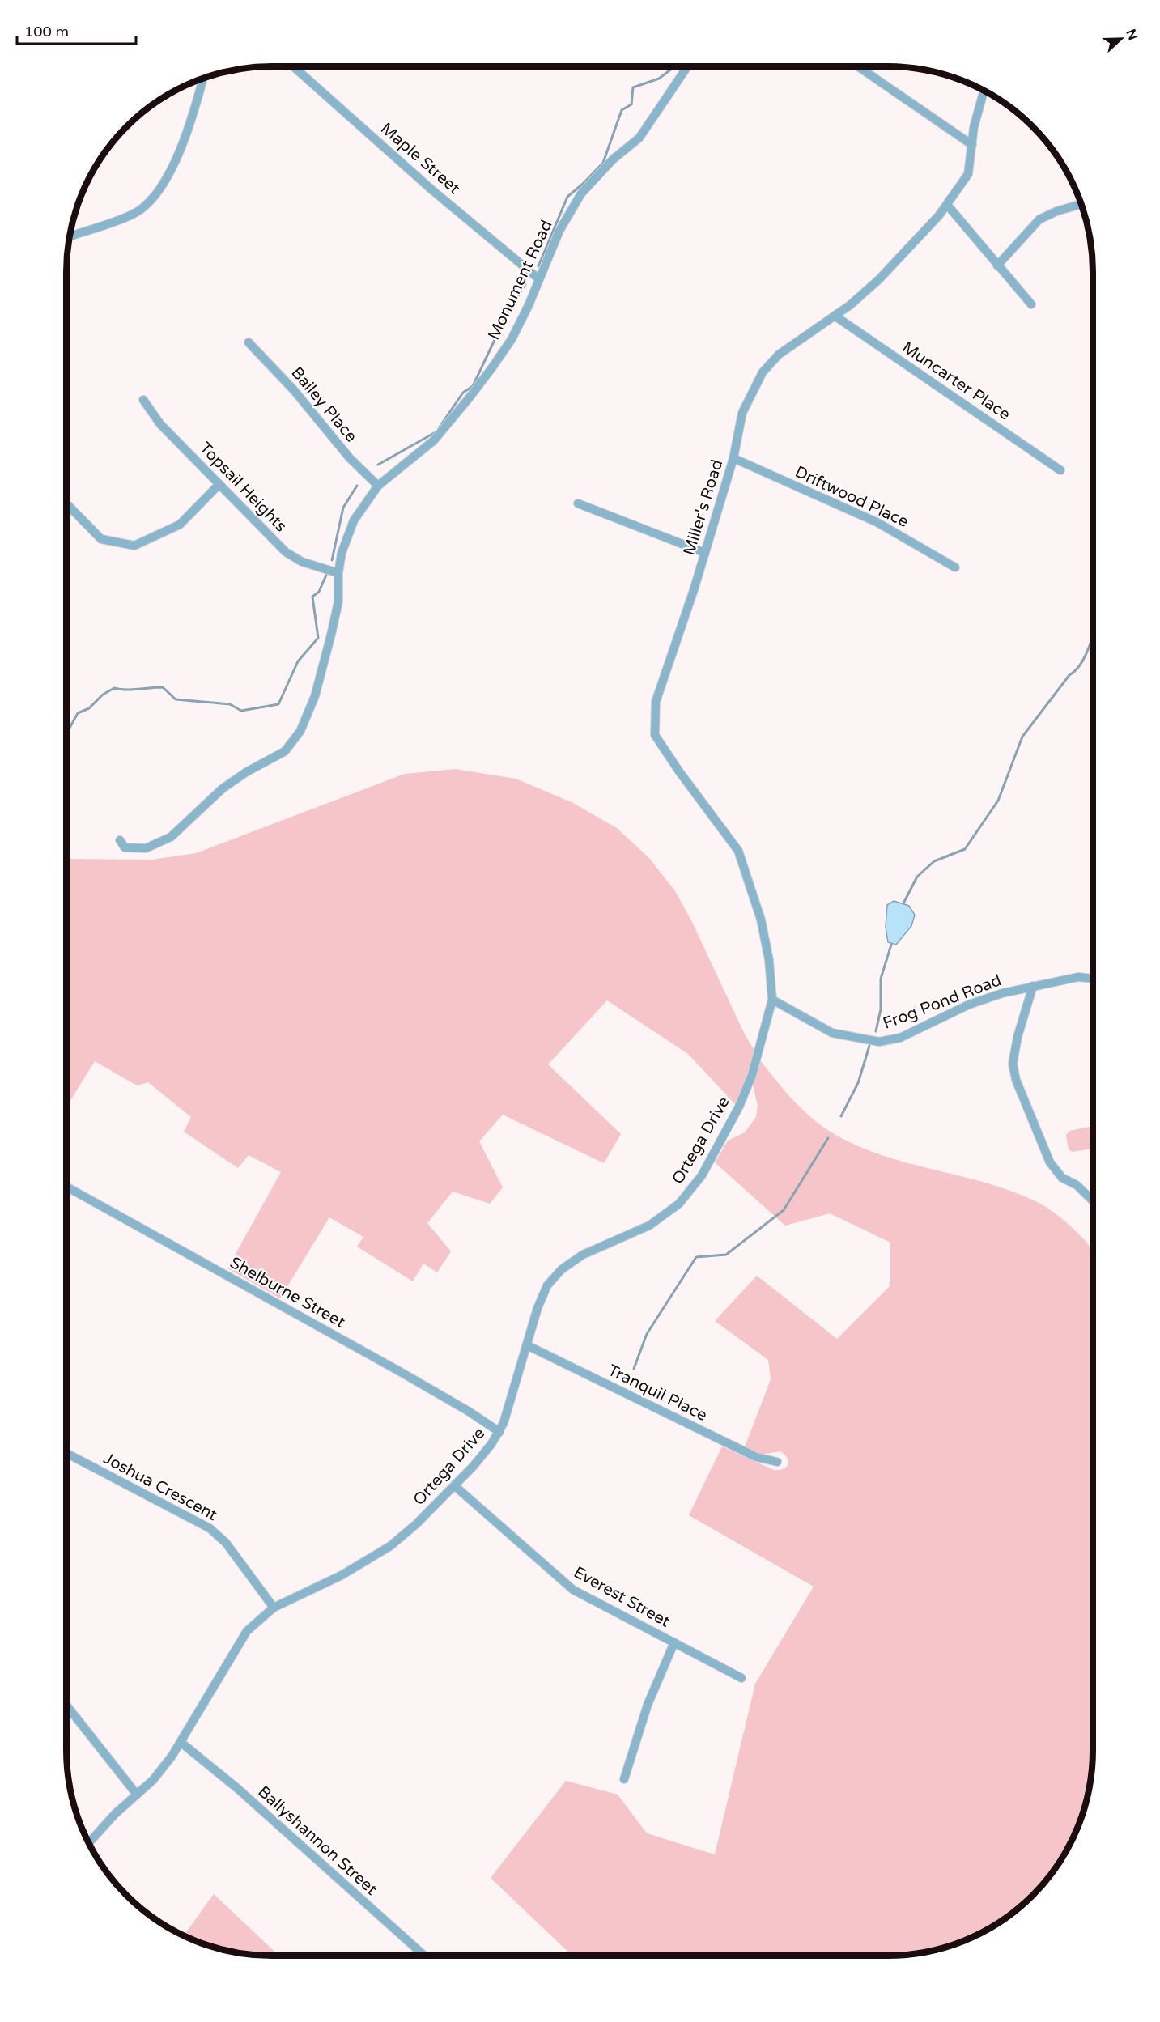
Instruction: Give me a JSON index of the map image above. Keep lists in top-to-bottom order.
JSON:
{
  "streets": {
    "street": [
      "Maple Street",
      "Monument Road",
      "Muncarter Place",
      "Bailey Place",
      "Topsail Heights",
      "Driftwood Place",
      "Miller's Road",
      "Frog Pond Road",
      "Ortega Drive",
      "Shelburne Street",
      "Tranquil Place",
      "Joshua Crescent",
      "Everest Street",
      "Ballyshannon Street"
    ]
  },
  "crossings": [
    ["Maple Street", "Monument Road"],
    ["Monument Road", "Bailey Place"],
    ["Monument Road", "Topsail Heights"],
    ["Muncarter Place", "Miller's Road"],
    ["Driftwood Place", "Miller's Road"],
    ["Miller's Road", "Frog Pond Road"],
    ["Miller's Road", "Ortega Drive"],
    ["Frog Pond Road", "Ortega Drive"],
    ["Ortega Drive", "Shelburne Street"],
    ["Ortega Drive", "Tranquil Place"],
    ["Ortega Drive", "Joshua Crescent"],
    ["Ortega Drive", "Everest Street"],
    ["Ortega Drive", "Ballyshannon Street"]
  ],
  "scale_bar": "100 m",
  "north": "right"
}
